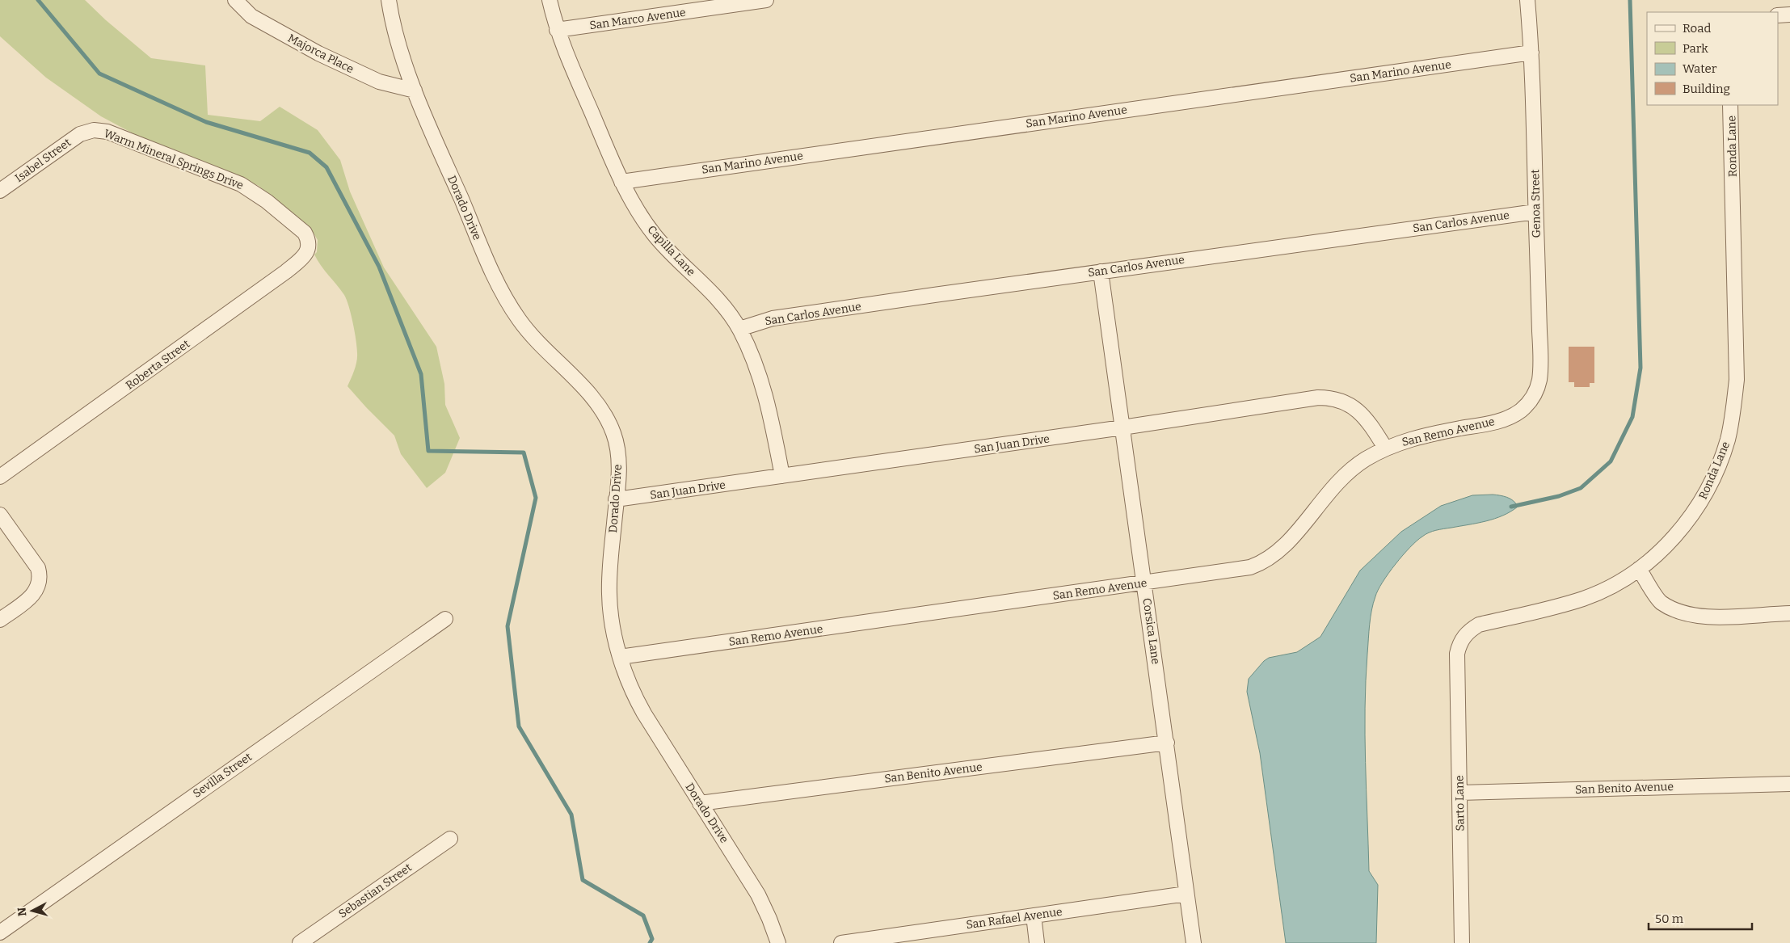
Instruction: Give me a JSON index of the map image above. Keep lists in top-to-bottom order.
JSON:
{
  "streets": {
    "street": [
      "San Marco Avenue",
      "Majorca Place",
      "San Marino Avenue",
      "Ronda Lane",
      "Warm Mineral Springs Drive",
      "Isabel Street",
      "Genoa Street",
      "Dorado Drive",
      "San Carlos Avenue",
      "Capilla Lane",
      "Roberta Street",
      "San Remo Avenue",
      "San Juan Drive",
      "Corsica Lane",
      "San Benito Avenue",
      "Sevilla Street",
      "Sarto Lane",
      "Sebastian Street",
      "San Rafael Avenue"
    ]
  },
  "crossings": [
    ["San Marco Avenue", "Capilla Lane"],
    ["Majorca Place", "Dorado Drive"],
    ["San Marino Avenue", "Genoa Street"],
    ["San Marino Avenue", "Capilla Lane"],
    ["Ronda Lane", "Sarto Lane"],
    ["Warm Mineral Springs Drive", "Isabel Street"],
    ["Warm Mineral Springs Drive", "Roberta Street"],
    ["Genoa Street", "San Carlos Avenue"],
    ["Genoa Street", "San Remo Avenue"],
    ["Dorado Drive", "San Remo Avenue"],
    ["Dorado Drive", "San Juan Drive"],
    ["Dorado Drive", "San Benito Avenue"],
    ["San Carlos Avenue", "Capilla Lane"],
    ["San Carlos Avenue", "Corsica Lane"],
    ["Capilla Lane", "San Juan Drive"],
    ["San Remo Avenue", "San Juan Drive"],
    ["San Remo Avenue", "Corsica Lane"],
    ["San Juan Drive", "Corsica Lane"],
    ["Corsica Lane", "San Benito Avenue"],
    ["Corsica Lane", "San Rafael Avenue"],
    ["San Benito Avenue", "Sarto Lane"]
  ],
  "legend": [
    "Road",
    "Park",
    "Water",
    "Building"
  ],
  "scale_bar": "50 m",
  "north": "left"
}
